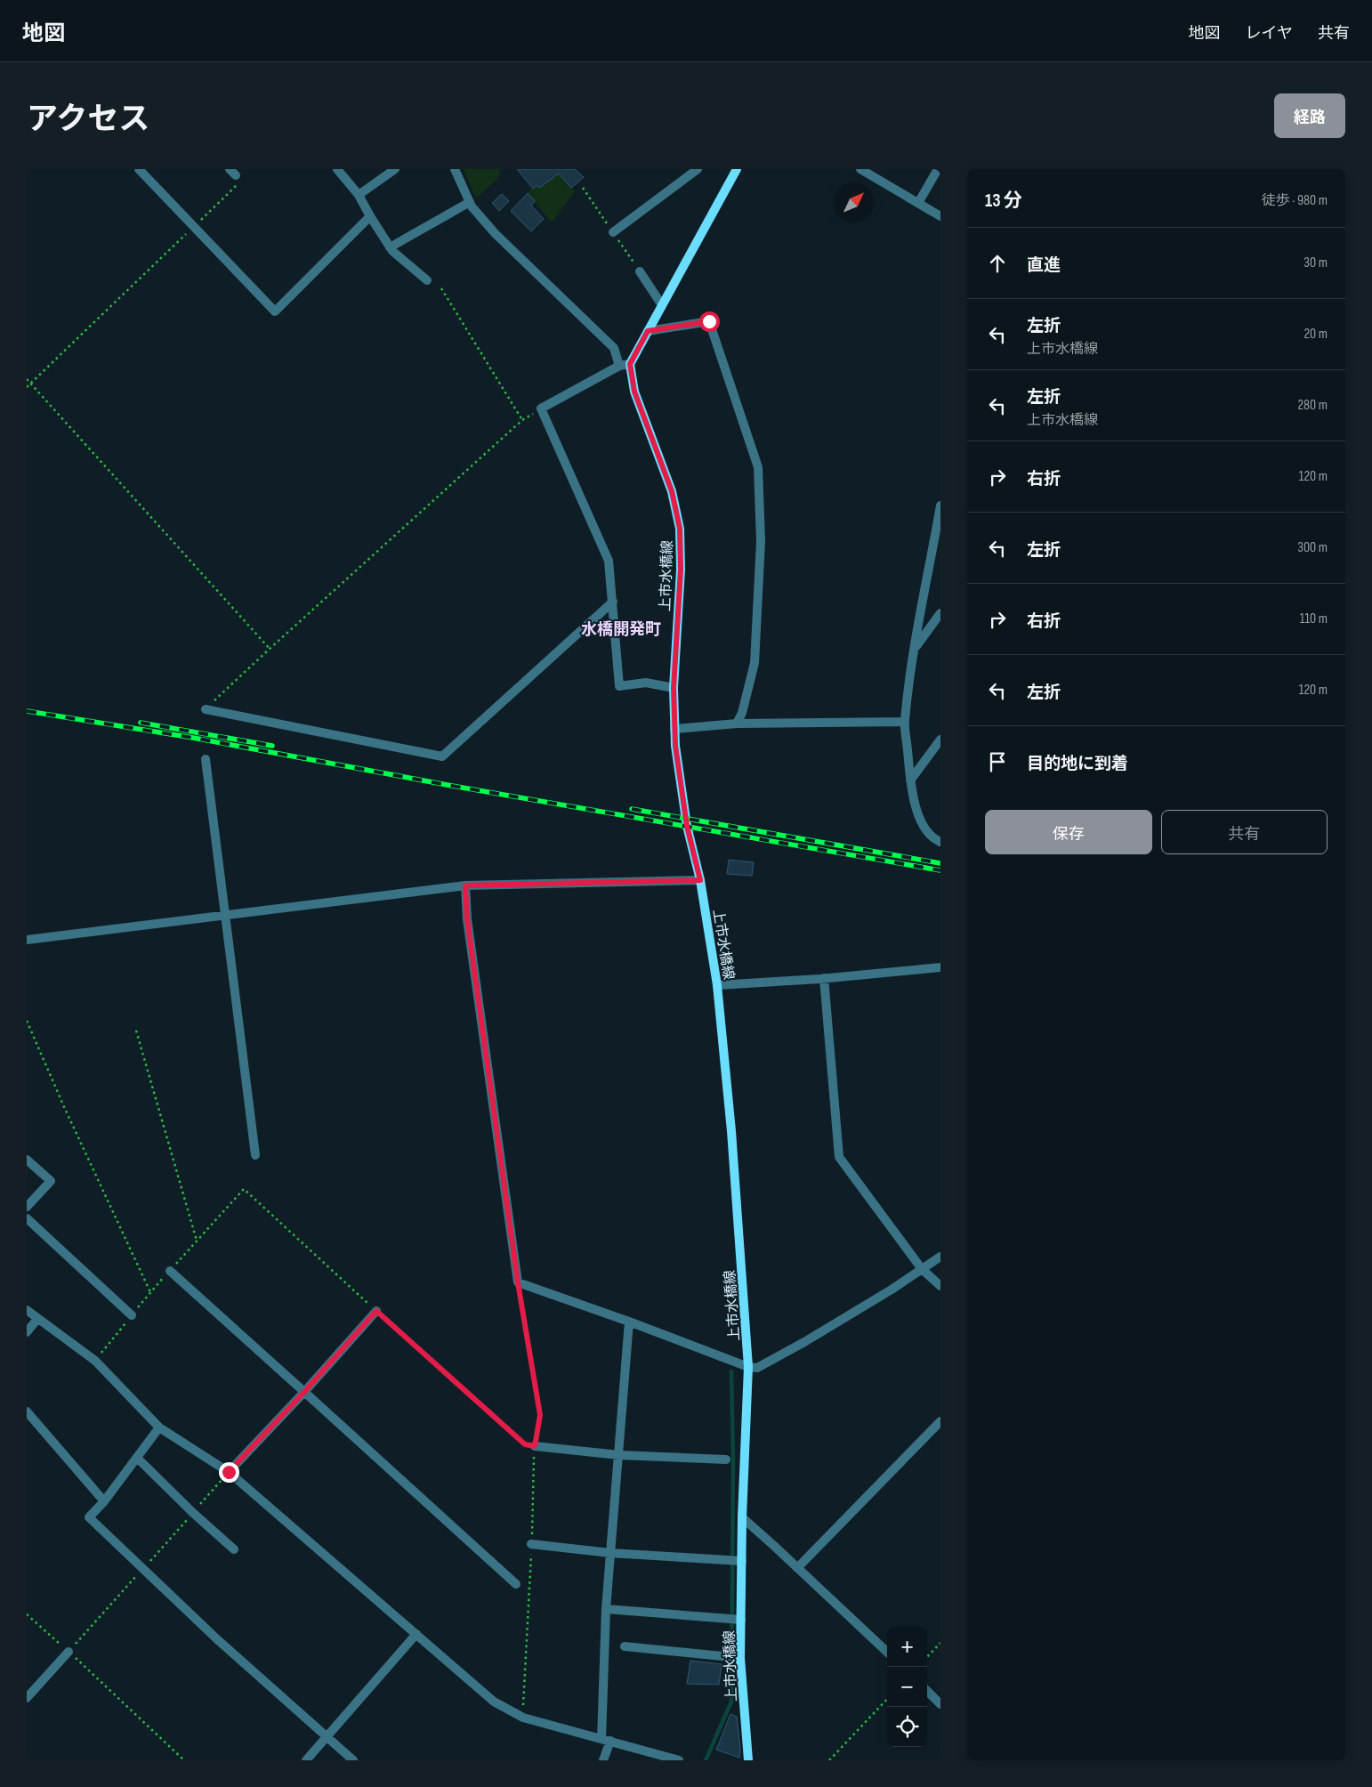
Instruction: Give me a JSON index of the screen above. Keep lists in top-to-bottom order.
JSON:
{
  "streets": {
    "main road": ["上市水橋線"]
  },
  "districts": ["水橋開発町"],
  "north": "top right",
  "page": {
    "header": "地図",
    "nav": ["地図", "レイヤ", "共有"],
    "title": "アクセス",
    "buttons": [
      "経路",
      ["保存", "共有"]
    ],
    "heading": ["13 分", "徒歩 · 980 m"],
    "list": [
      ["直進", "30 m"],
      ["左折", "上市水橋線", "20 m"],
      ["左折", "上市水橋線", "280 m"],
      ["右折", "120 m"],
      ["左折", "300 m"],
      ["右折", "110 m"],
      ["左折", "120 m"],
      "目的地に到着"
    ],
    "map_buttons": ["+", "−"]
  }
}
